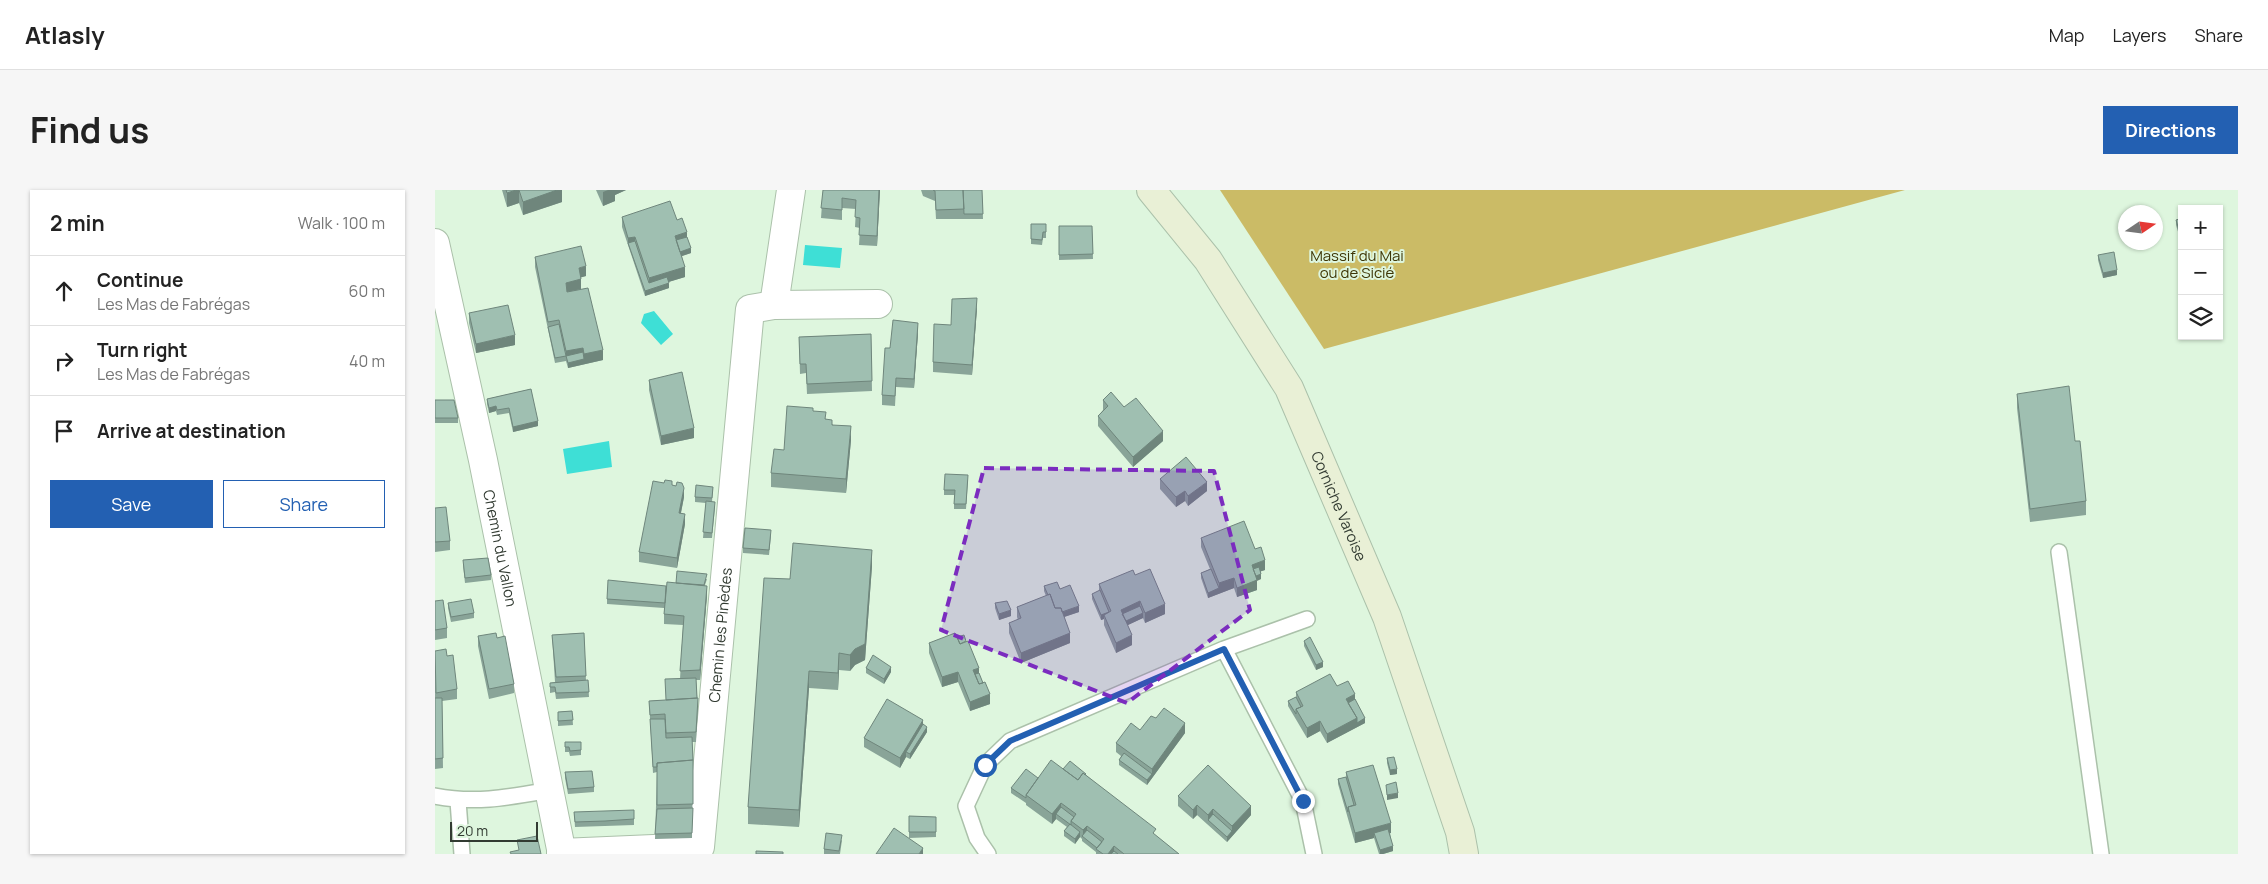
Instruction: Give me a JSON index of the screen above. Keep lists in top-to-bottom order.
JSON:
{
  "streets": {
    "street": ["Corniche Varoise", "Chemin du Vallon", "Chemin les Pinèdes"]
  },
  "crossings": [
    ["Chemin du Vallon", "Chemin les Pinèdes"]
  ],
  "parks": ["Massif du Mai ou de Sicié"],
  "scale_bar": "20 m",
  "north": "right",
  "page": {
    "header": "Atlasly",
    "nav": ["Map", "Layers", "Share"],
    "title": "Find us",
    "buttons": [
      "Directions",
      ["Save", "Share"]
    ],
    "heading": ["2 min", "Walk · 100 m"],
    "map_buttons": ["+", "−"],
    "list": [
      ["Continue", "Les Mas de Fabrégas", "60 m"],
      ["Turn right", "Les Mas de Fabrégas", "40 m"],
      "Arrive at destination"
    ],
    "scale": "20 m"
  }
}
